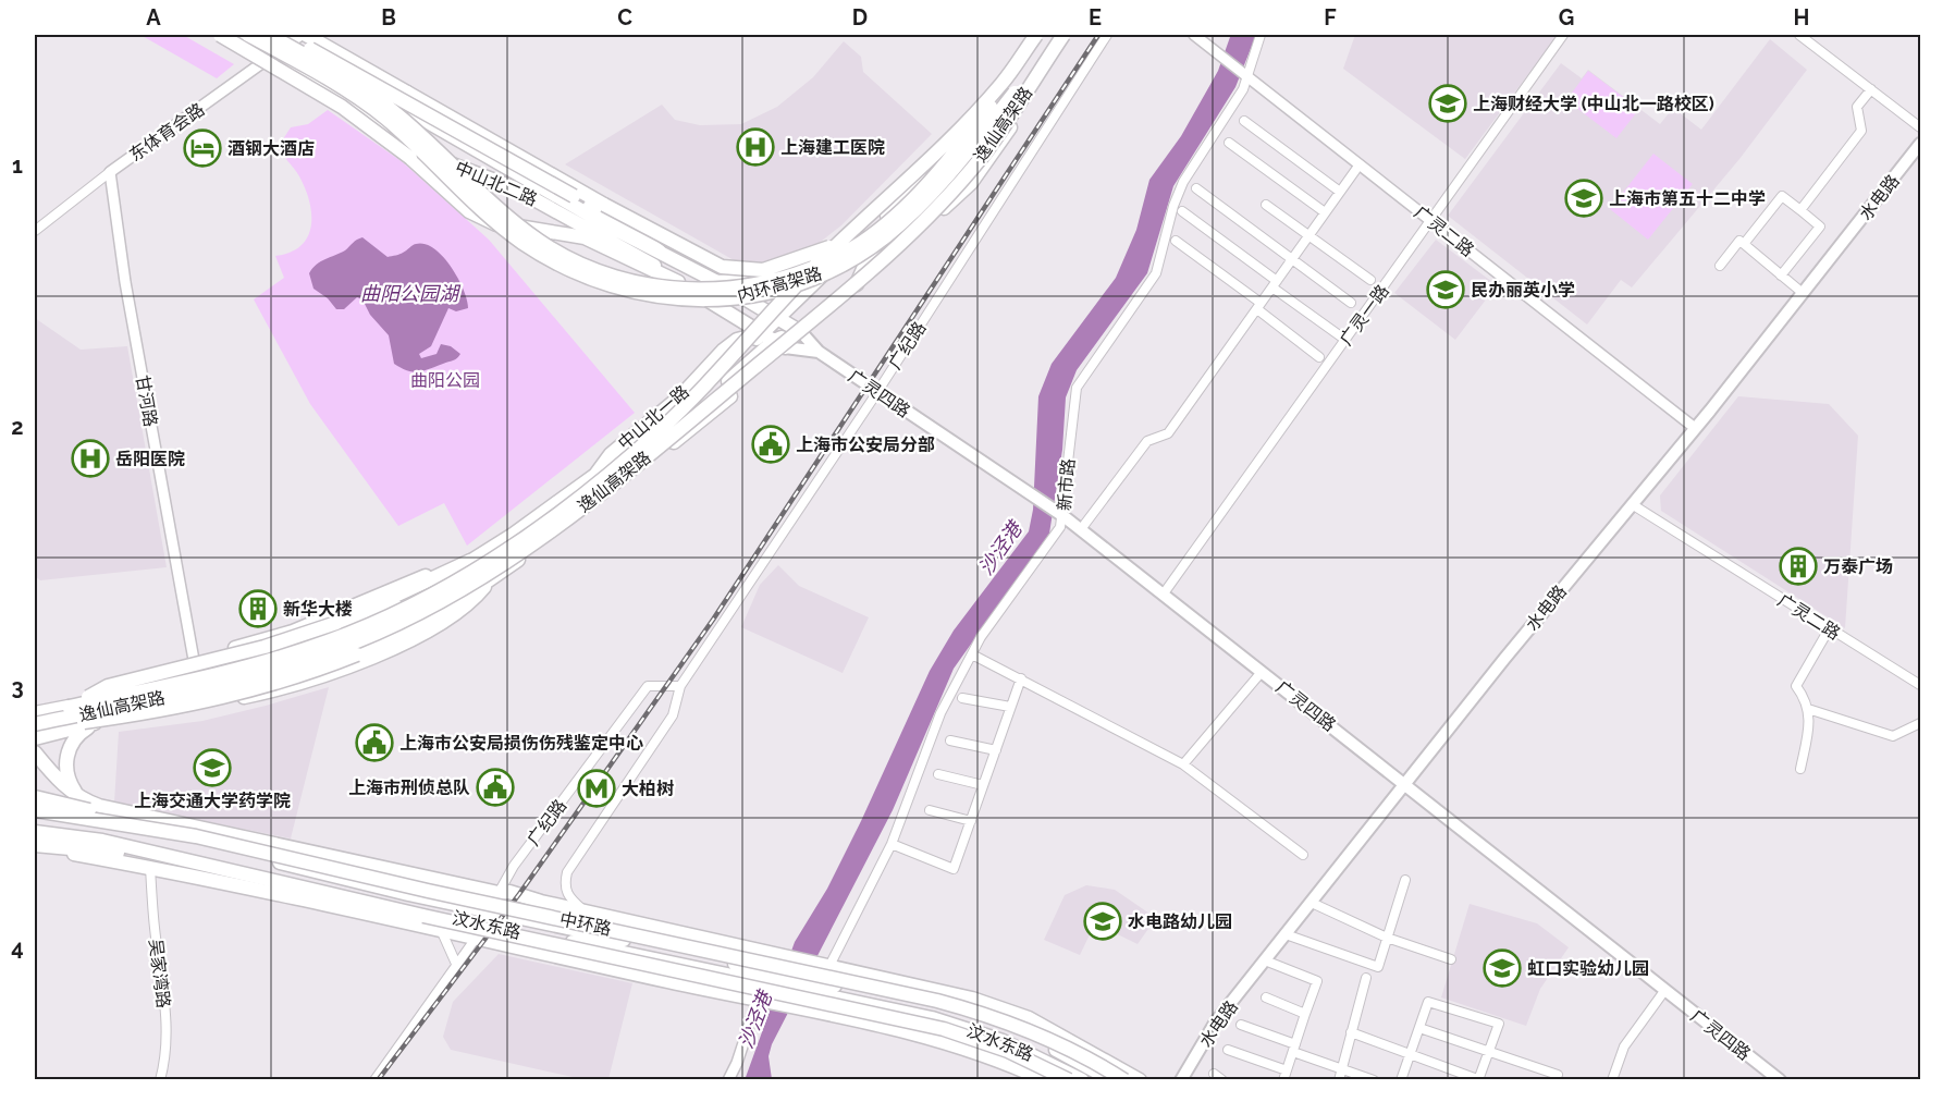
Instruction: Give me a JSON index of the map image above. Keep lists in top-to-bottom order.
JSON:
{
  "streets": {
    "main road": [
      "逸仙高架路",
      "中山北二路",
      "水电路",
      "内环高架路",
      "广灵四路",
      "中山北一路",
      "中环路",
      "汶水东路"
    ],
    "street": [
      "东体育会路",
      "广灵二路",
      "广灵一路",
      "广纪路",
      "甘河路",
      "新市路",
      "吴家湾路"
    ]
  },
  "crossings": [
    ["逸仙高架路", "中山北一路"],
    ["东体育会路", "中山北二路"],
    ["东体育会路", "甘河路"],
    ["中山北二路", "广灵四路"],
    ["中山北二路", "中山北一路"],
    ["水电路", "广灵二路"],
    ["水电路", "广灵四路"],
    ["广灵二路", "广灵一路"],
    ["广灵二路", "新市路"],
    ["内环高架路", "中山北一路"],
    ["广灵一路", "广灵四路"],
    ["广纪路", "广灵四路"],
    ["广纪路", "汶水东路"],
    ["广灵四路", "中山北一路"],
    ["广灵四路", "新市路"],
    ["甘河路", "中山北一路"],
    ["新市路", "汶水东路"],
    ["中环路", "汶水东路"],
    ["汶水东路", "吴家湾路"]
  ],
  "water": ["曲阳公园湖", "沙泾港"],
  "parks": ["曲阳公园"],
  "places": {
    "school or university": [
      "上海财经大学 (中山北一路校区)",
      "上海市第五十二中学",
      "民办丽英小学",
      "上海交通大学药学院",
      "水电路幼儿园",
      "虹口实验幼儿园"
    ],
    "hospital": ["上海建工医院", "岳阳医院"],
    "hotel": ["酒钢大酒店"],
    "public building": ["上海市公安局分部", "上海市公安局损伤伤残鉴定中心", "上海市刑侦总队"],
    "building": ["万泰广场", "新华大楼"],
    "metro station": ["大柏树"]
  },
  "grid": {
    "columns": [
      "A",
      "B",
      "C",
      "D",
      "E",
      "F",
      "G",
      "H"
    ],
    "rows": [
      "1",
      "2",
      "3",
      "4"
    ]
  }
}
